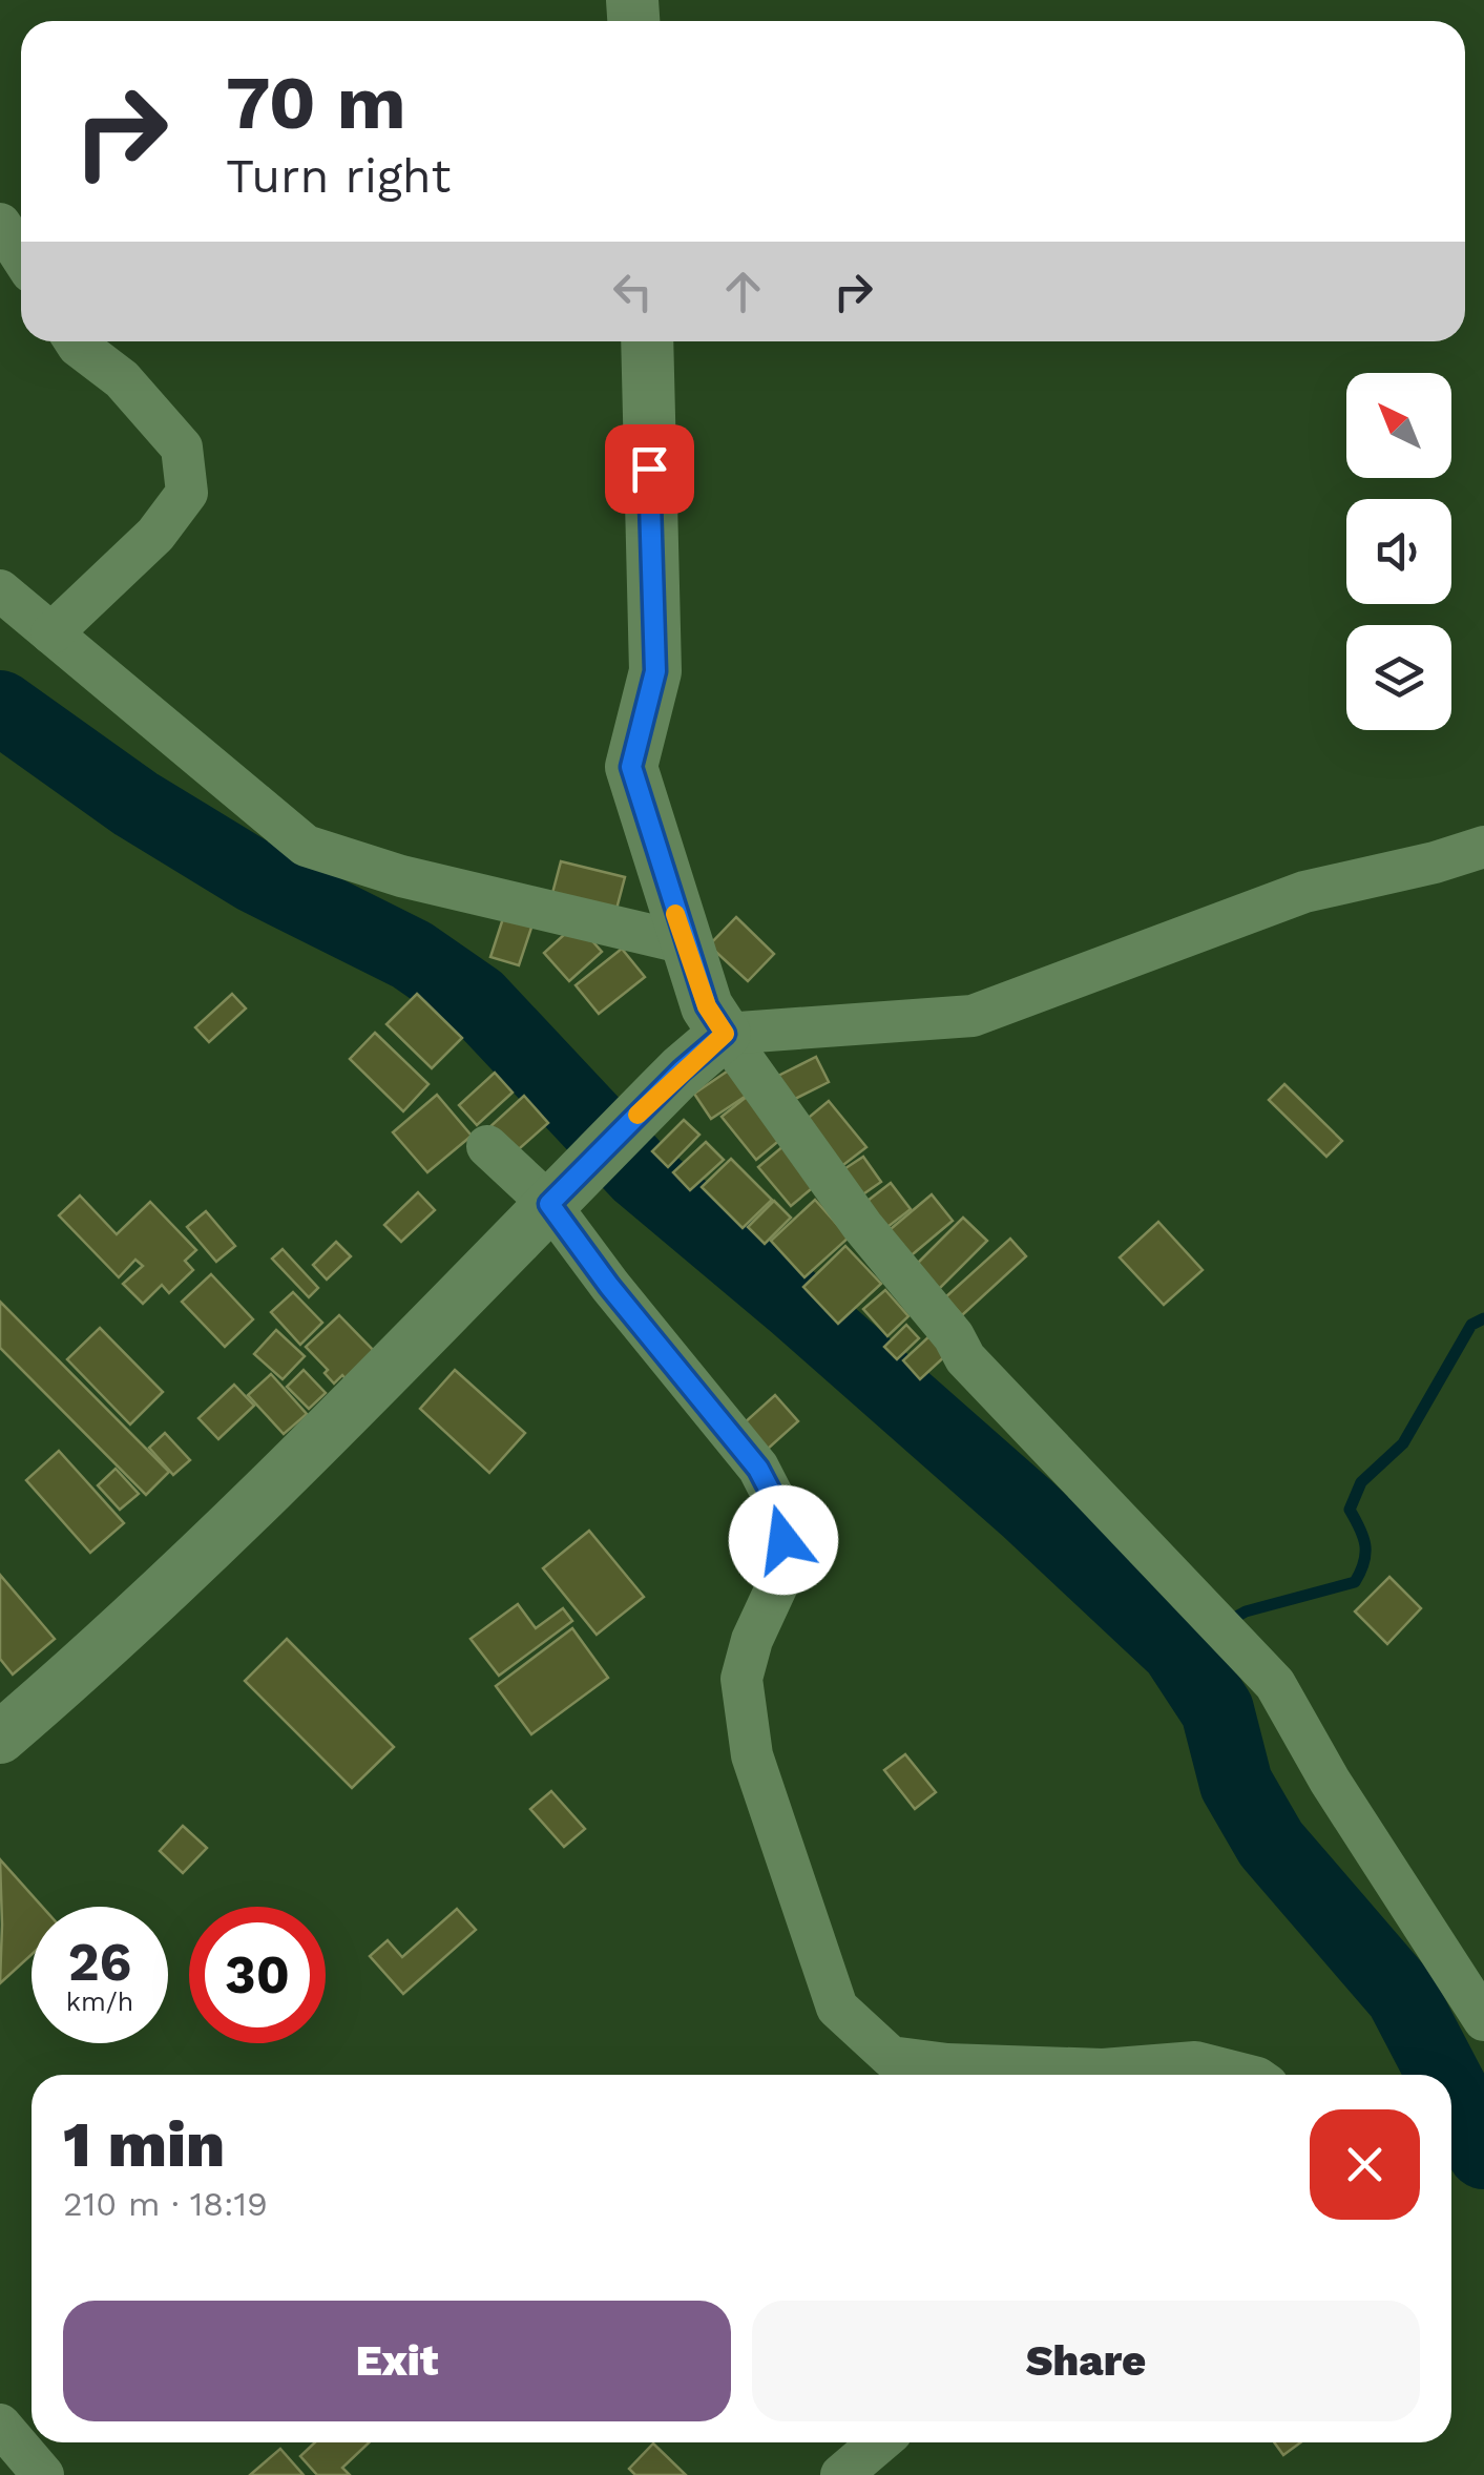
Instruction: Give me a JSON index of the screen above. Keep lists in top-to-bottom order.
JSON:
{
  "north": "top left",
  "page": {
    "turn": ["70 m", "Turn right"],
    "speed": "26 km/h",
    "limit": "30",
    "heading": ["1 min", "210 m · 18:19"],
    "buttons": ["Exit", "Share"]
  }
}
